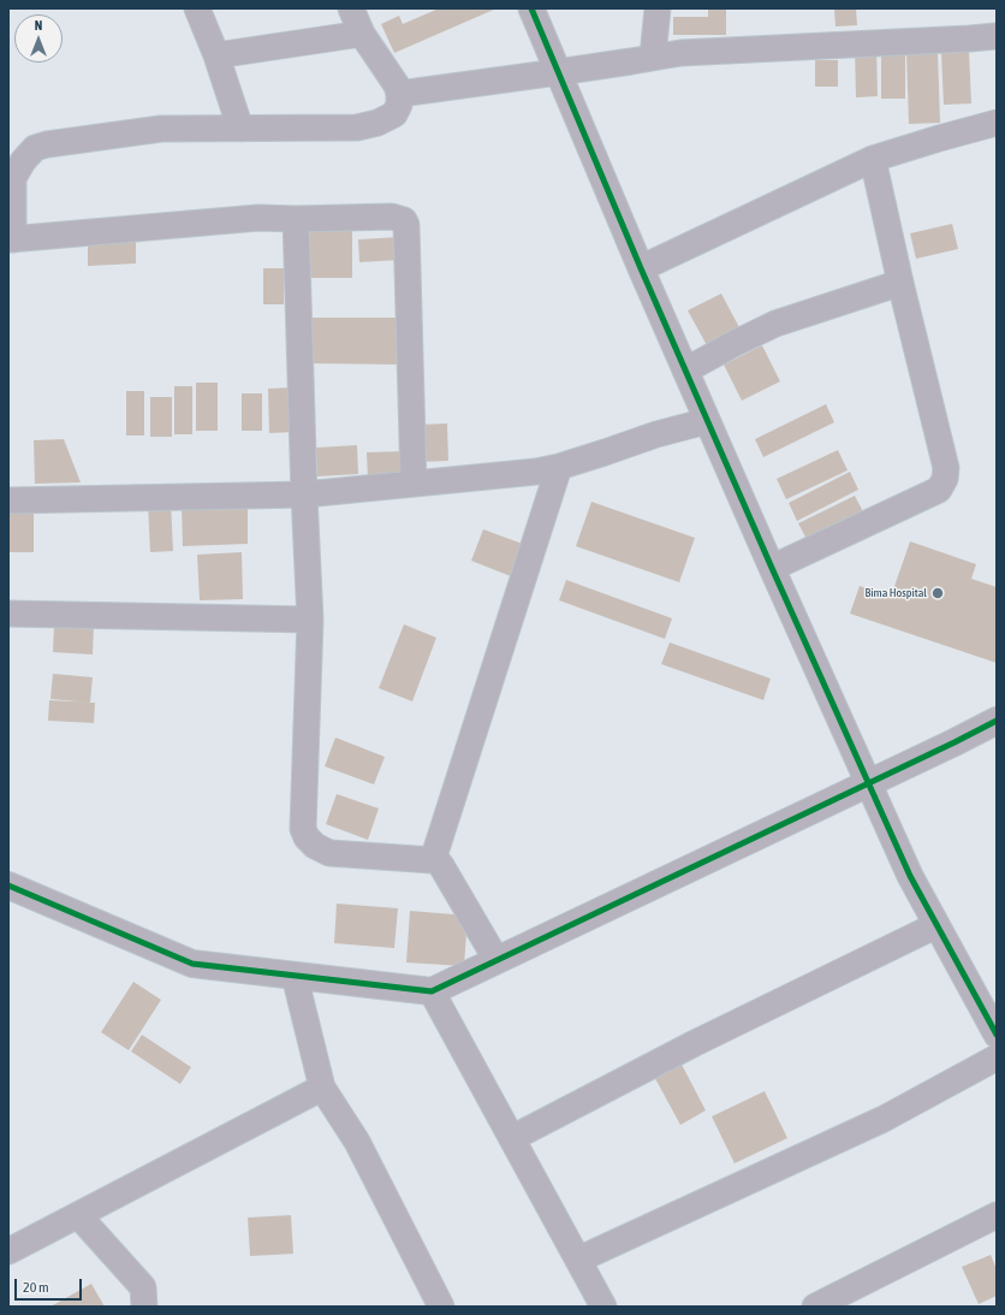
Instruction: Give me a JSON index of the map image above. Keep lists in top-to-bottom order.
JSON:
{
  "places": ["Bima Hospital"],
  "scale_bar": "20 m",
  "north": "top"
}
